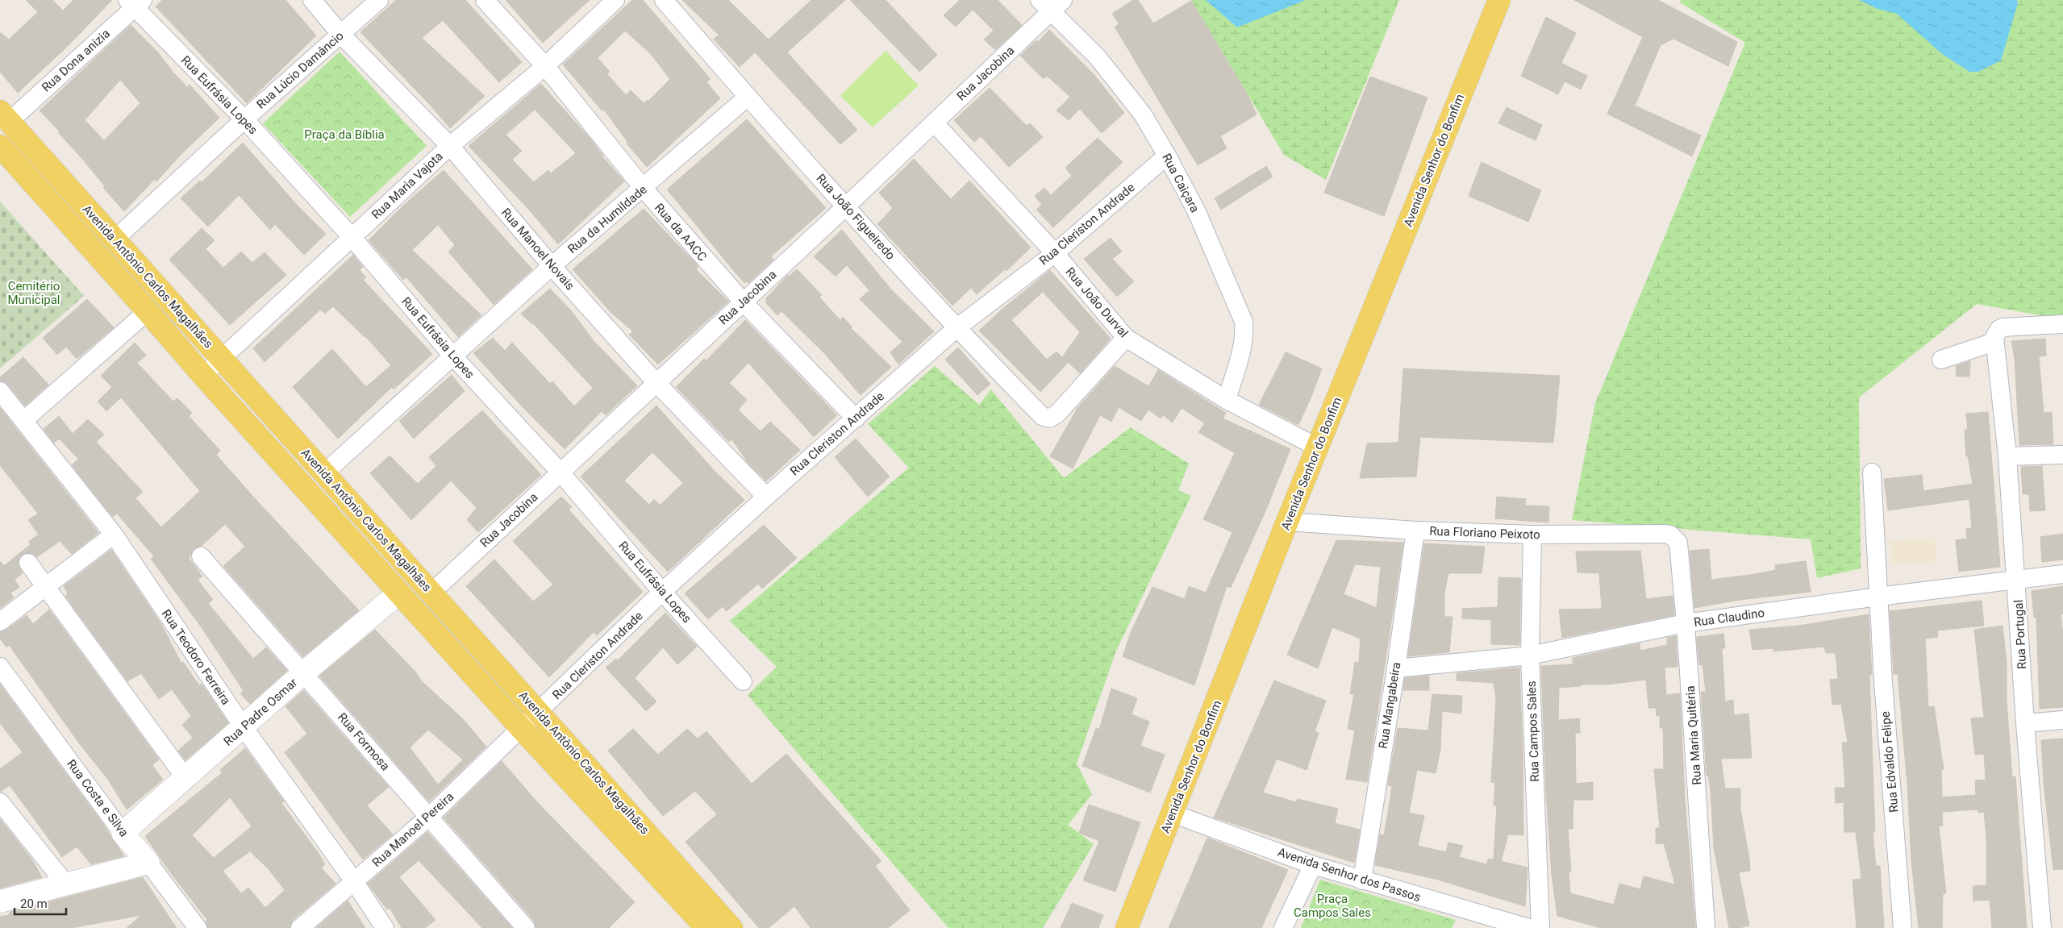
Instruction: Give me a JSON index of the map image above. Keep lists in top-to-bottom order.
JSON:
{
  "streets": {
    "main road": ["Avenida Senhor do Bonfim", "Avenida Antônio Carlos Magalhães"],
    "street": [
      "Rua Dona anizia",
      "Rua Lúcio Damâncio",
      "Rua Jacobina",
      "Rua Eufrásia Lopes",
      "Rua Caiçara",
      "Rua Maria Vajota",
      "Rua João Figueiredo",
      "Rua da Humildade",
      "Rua Cleriston Andrade",
      "Rua da AACC",
      "Rua Manoel Novais",
      "Rua João Durval",
      "Rua Floriano Peixoto",
      "Rua Claudino",
      "Rua Portugal",
      "Rua Teodoro Ferreira",
      "Rua Mangabeira",
      "Rua Padre Osmar",
      "Rua Campos Sales",
      "Rua Maria Quitéria",
      "Rua Formosa",
      "Rua Edvaldo Felipe",
      "Rua Costa e Silva",
      "Rua Manoel Pereira",
      "Avenida Senhor dos Passos"
    ]
  },
  "crossings": [
    ["Rua Dona anizia", "Rua Eufrásia Lopes"],
    ["Rua Dona anizia", "Avenida Antônio Carlos Magalhães"],
    ["Rua Lúcio Damâncio", "Rua Eufrásia Lopes"],
    ["Rua Lúcio Damâncio", "Rua Manoel Novais"],
    ["Rua Lúcio Damâncio", "Avenida Antônio Carlos Magalhães"],
    ["Rua Jacobina", "Rua Eufrásia Lopes"],
    ["Rua Jacobina", "Rua Caiçara"],
    ["Rua Jacobina", "Rua João Figueiredo"],
    ["Rua Jacobina", "Rua da AACC"],
    ["Rua Jacobina", "Rua Manoel Novais"],
    ["Rua Jacobina", "Avenida Antônio Carlos Magalhães"],
    ["Rua Jacobina", "Rua João Durval"],
    ["Rua Eufrásia Lopes", "Rua Maria Vajota"],
    ["Rua Eufrásia Lopes", "Rua da Humildade"],
    ["Rua Eufrásia Lopes", "Rua Cleriston Andrade"],
    ["Avenida Senhor do Bonfim", "Rua João Durval"],
    ["Avenida Senhor do Bonfim", "Rua Floriano Peixoto"],
    ["Avenida Senhor do Bonfim", "Avenida Senhor dos Passos"],
    ["Rua Caiçara", "Rua Cleriston Andrade"],
    ["Rua Caiçara", "Rua João Durval"],
    ["Rua Maria Vajota", "Rua da AACC"],
    ["Rua Maria Vajota", "Rua Manoel Novais"],
    ["Rua Maria Vajota", "Avenida Antônio Carlos Magalhães"],
    ["Rua João Figueiredo", "Rua da Humildade"],
    ["Rua João Figueiredo", "Rua Cleriston Andrade"],
    ["Rua João Figueiredo", "Rua João Durval"],
    ["Rua da Humildade", "Rua da AACC"],
    ["Rua da Humildade", "Rua Manoel Novais"],
    ["Rua da Humildade", "Avenida Antônio Carlos Magalhães"],
    ["Rua Cleriston Andrade", "Rua da AACC"],
    ["Rua Cleriston Andrade", "Rua Manoel Novais"],
    ["Rua Cleriston Andrade", "Avenida Antônio Carlos Magalhães"],
    ["Rua Cleriston Andrade", "Rua João Durval"],
    ["Rua Cleriston Andrade", "Rua Manoel Pereira"],
    ["Avenida Antônio Carlos Magalhães", "Rua Padre Osmar"],
    ["Avenida Antônio Carlos Magalhães", "Rua Manoel Pereira"],
    ["Rua Floriano Peixoto", "Rua Mangabeira"],
    ["Rua Floriano Peixoto", "Rua Campos Sales"],
    ["Rua Floriano Peixoto", "Rua Maria Quitéria"],
    ["Rua Claudino", "Rua Portugal"],
    ["Rua Claudino", "Rua Mangabeira"],
    ["Rua Claudino", "Rua Campos Sales"],
    ["Rua Claudino", "Rua Maria Quitéria"],
    ["Rua Claudino", "Rua Edvaldo Felipe"],
    ["Rua Teodoro Ferreira", "Rua Padre Osmar"],
    ["Rua Teodoro Ferreira", "Rua Manoel Pereira"],
    ["Rua Mangabeira", "Avenida Senhor dos Passos"],
    ["Rua Padre Osmar", "Rua Formosa"],
    ["Rua Padre Osmar", "Rua Costa e Silva"],
    ["Rua Formosa", "Rua Manoel Pereira"]
  ],
  "parks": ["Praça da Bíblia", "Cemitério Municipal", "Praça Campos Sales"],
  "scale_bar": "20 m"
}
